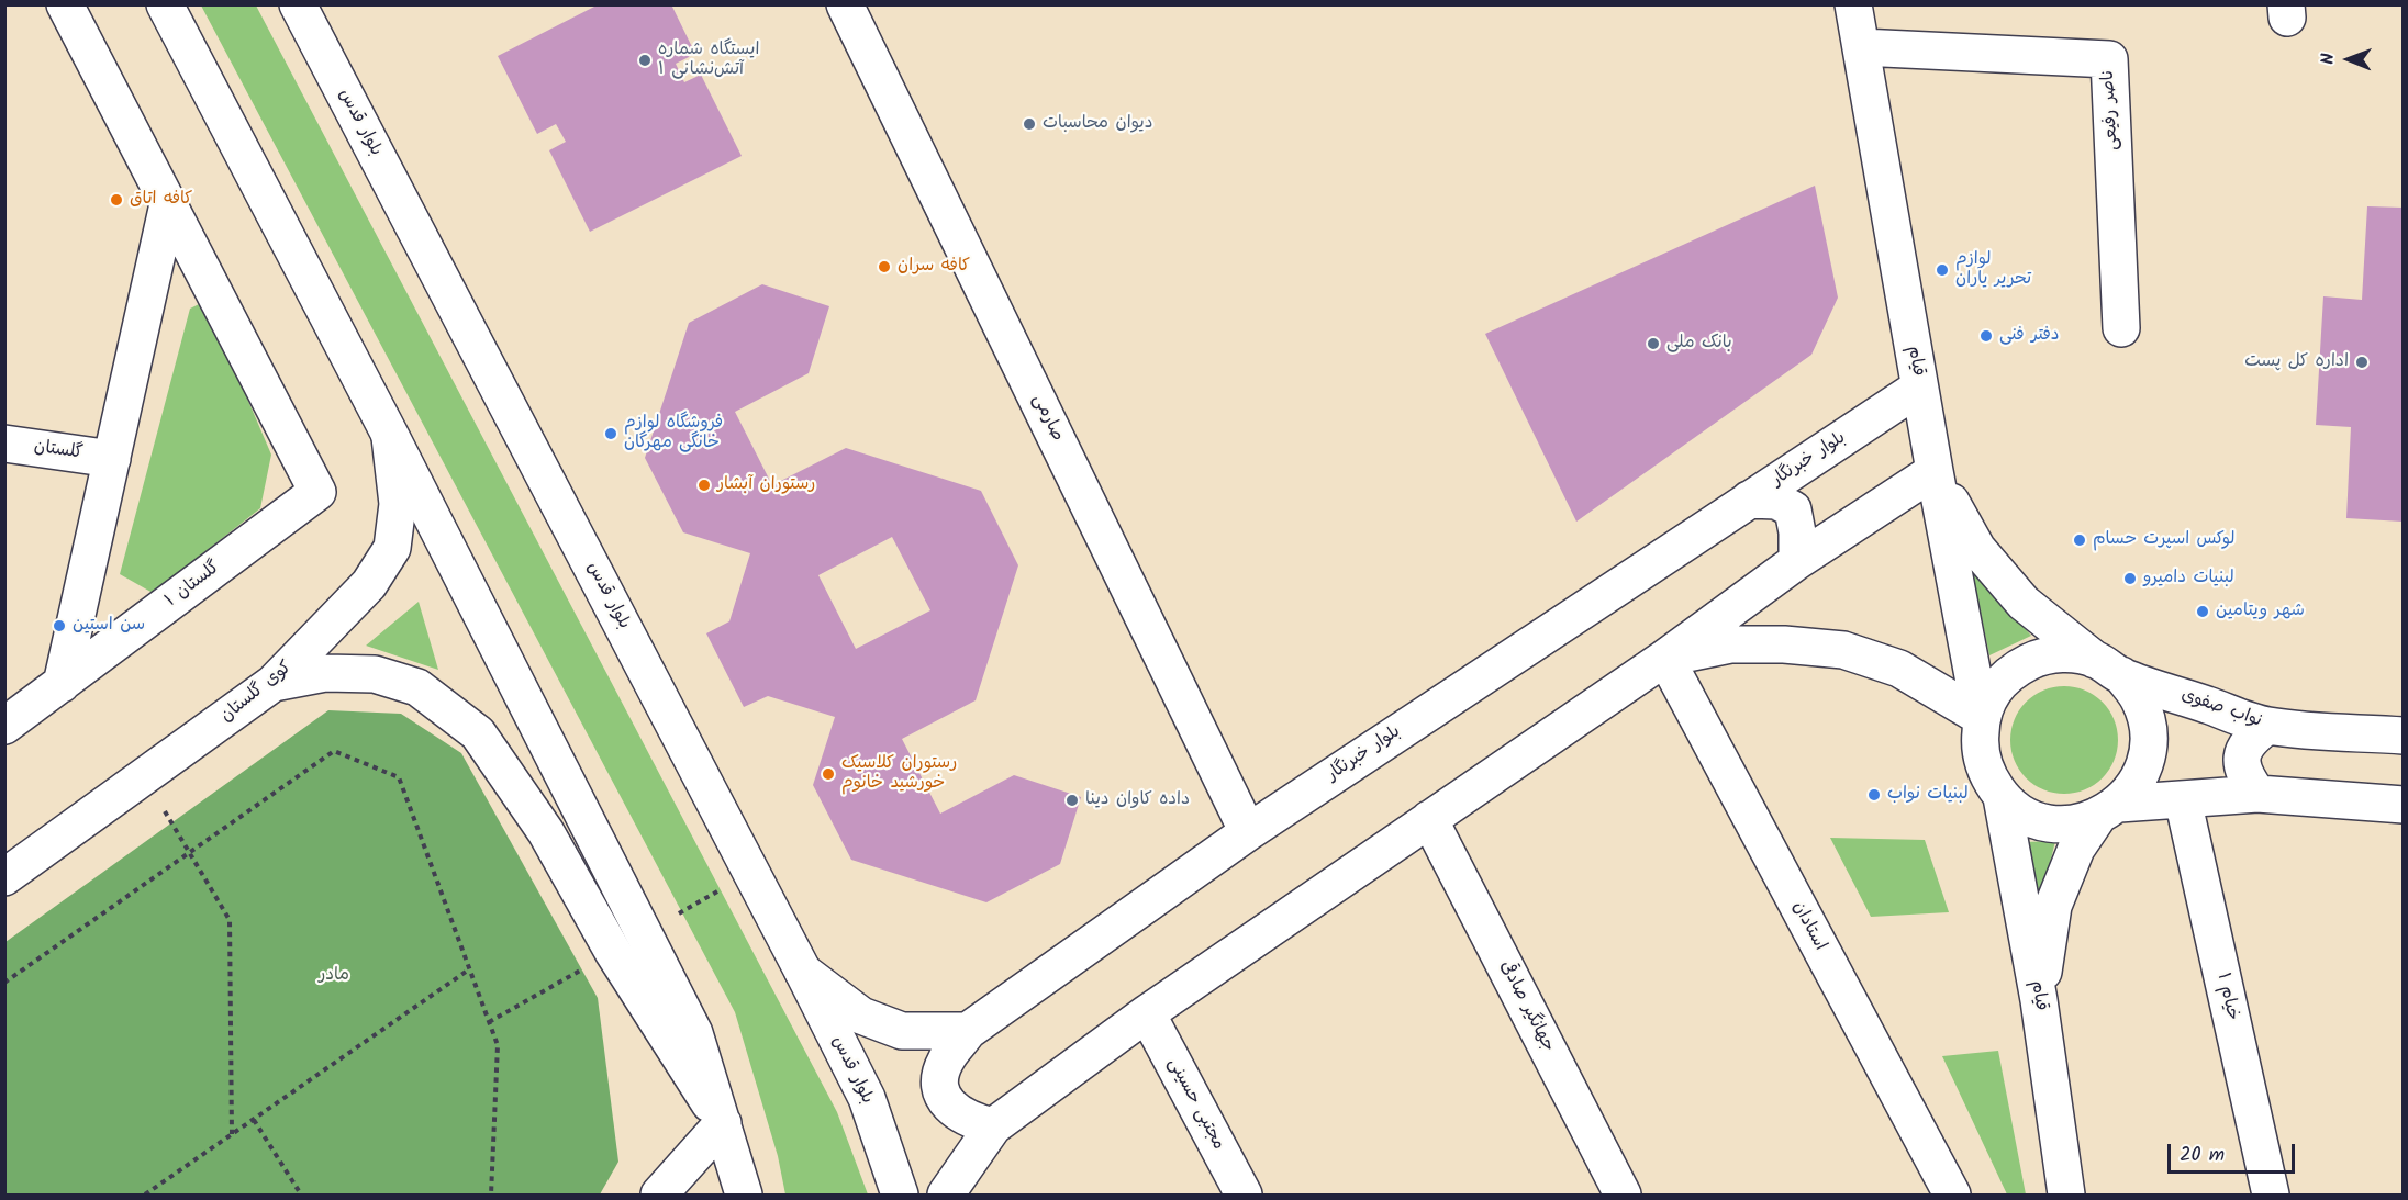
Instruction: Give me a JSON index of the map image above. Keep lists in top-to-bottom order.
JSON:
{
  "streets": {
    "street": [
      "ناصر رفیعی",
      "بلوار قدس",
      "قیام",
      "صارمی",
      "گلستان",
      "بلوار خبرنگار",
      "گلستان ۱",
      "کوی گلستان",
      "نواب صفوی",
      "استادان",
      "خیام ۱",
      "جهانگیر صادقی",
      "مجتبی حسینی"
    ]
  },
  "crossings": [
    ["ناصر رفیعی", "قیام"],
    ["قیام", "بلوار خبرنگار"],
    ["قیام", "نواب صفوی"],
    ["صارمی", "بلوار خبرنگار"]
  ],
  "parks": ["مادر"],
  "places": [
    "ایستگاه شماره ۱ آتش‌نشانی",
    "دیوان محاسبات",
    "کافه اتاق",
    "کافه سران",
    "لوازم تحریر یاران",
    "دفتر فنی",
    "بانک ملی",
    "اداره کل پست",
    "فروشگاه لوازم خانگی مهرگان",
    "رستوران آبشار",
    "لوکس اسپرت حسام",
    "لبنیات دامیرو",
    "شهر ویتامین",
    "سن استین",
    "رستوران کلاسیک خورشید خانوم",
    "لبنیات نواب",
    "داده کاوان دینا"
  ],
  "scale_bar": "20 m",
  "north": "left"
}
